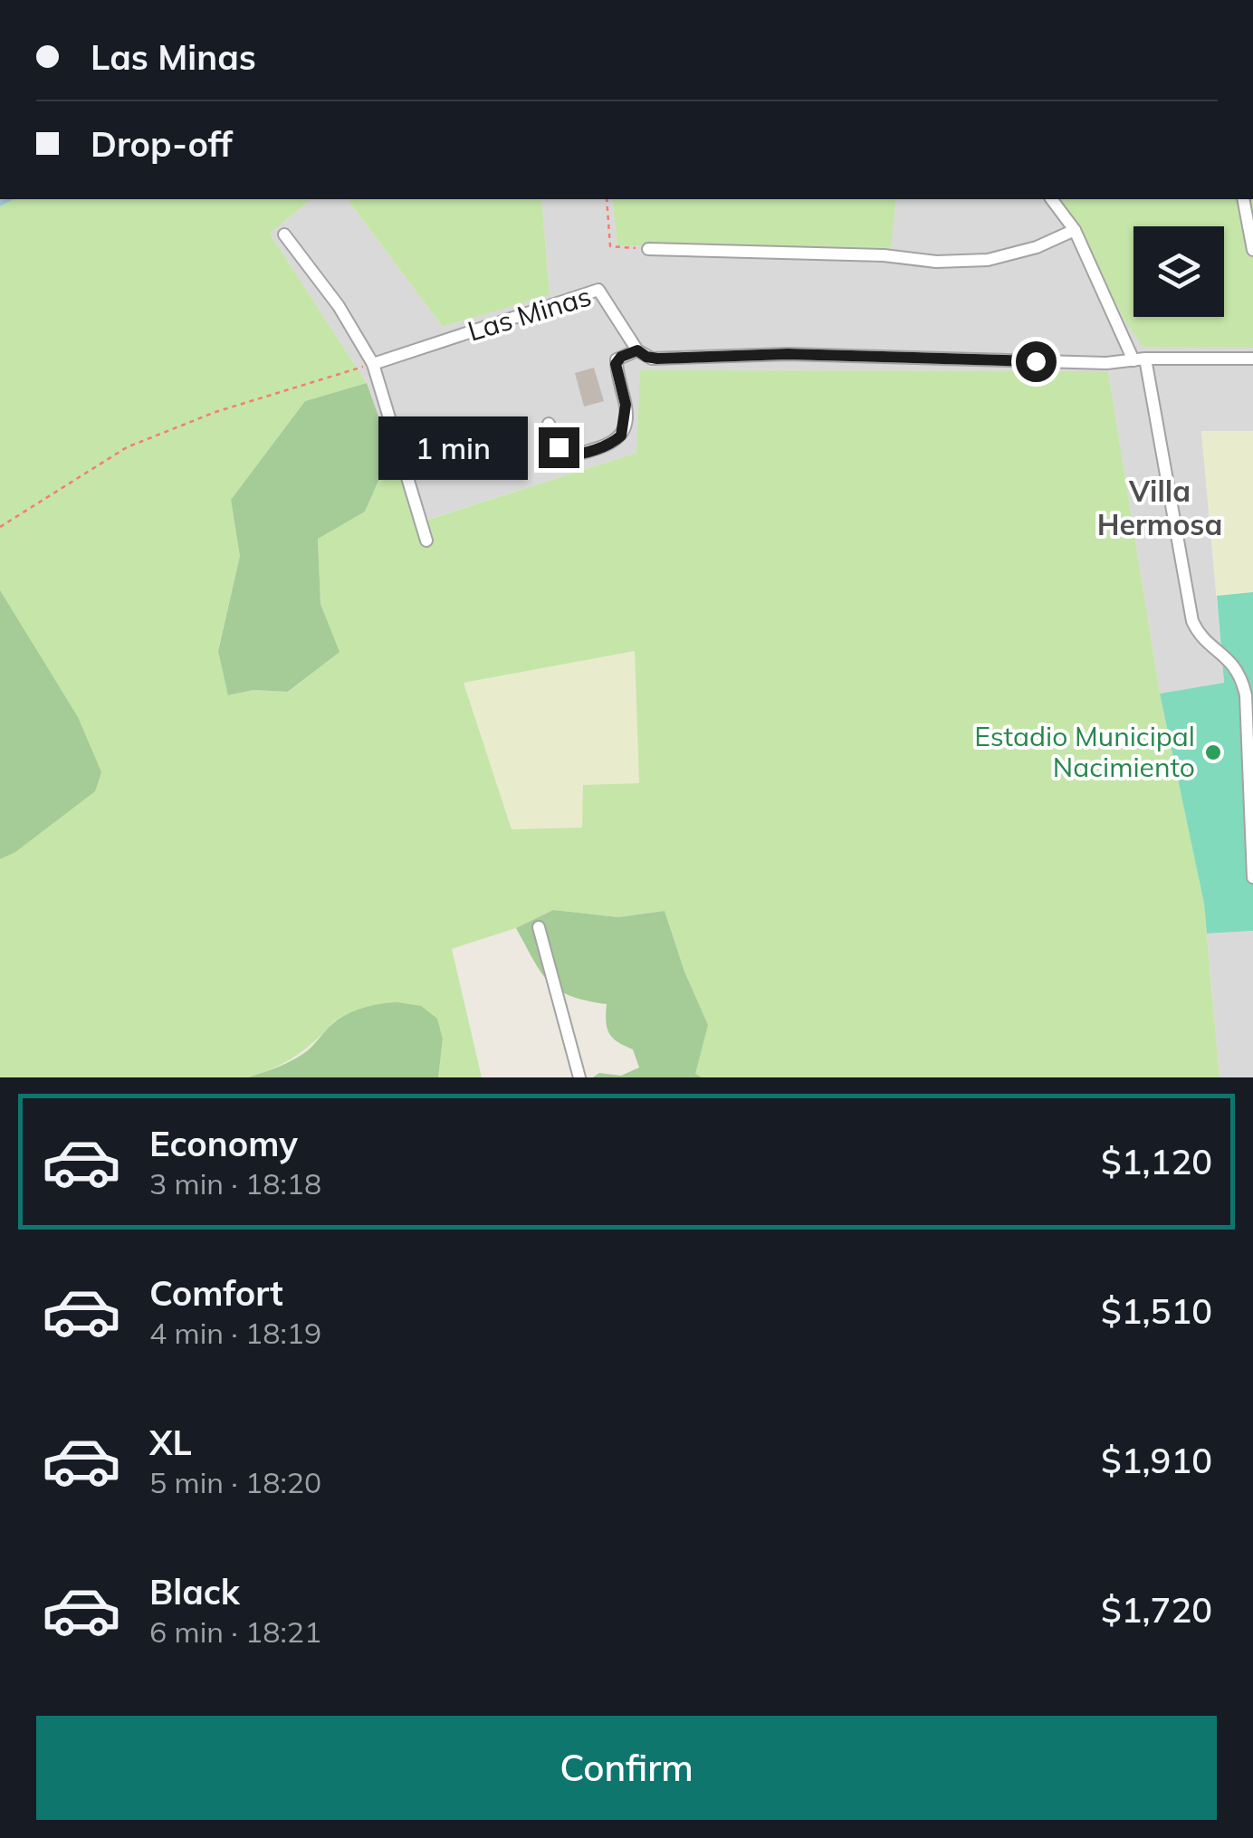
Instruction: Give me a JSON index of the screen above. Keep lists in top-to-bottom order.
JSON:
{
  "streets": {
    "street": ["Las Minas"]
  },
  "districts": ["Villa Hermosa"],
  "places": ["Estadio Municipal Nacimiento"],
  "page": {
    "banner": ["Las Minas", "Drop-off"],
    "bubble": "1 min",
    "list": [
      {
        "name": "Economy",
        "note": "3 min · 18:18",
        "value": "$1,120"
      },
      {
        "name": "Comfort",
        "note": "4 min · 18:19",
        "value": "$1,510"
      },
      {
        "name": "XL",
        "note": "5 min · 18:20",
        "value": "$1,910"
      },
      {
        "name": "Black",
        "note": "6 min · 18:21",
        "value": "$1,720"
      }
    ],
    "buttons": "Confirm"
  }
}
